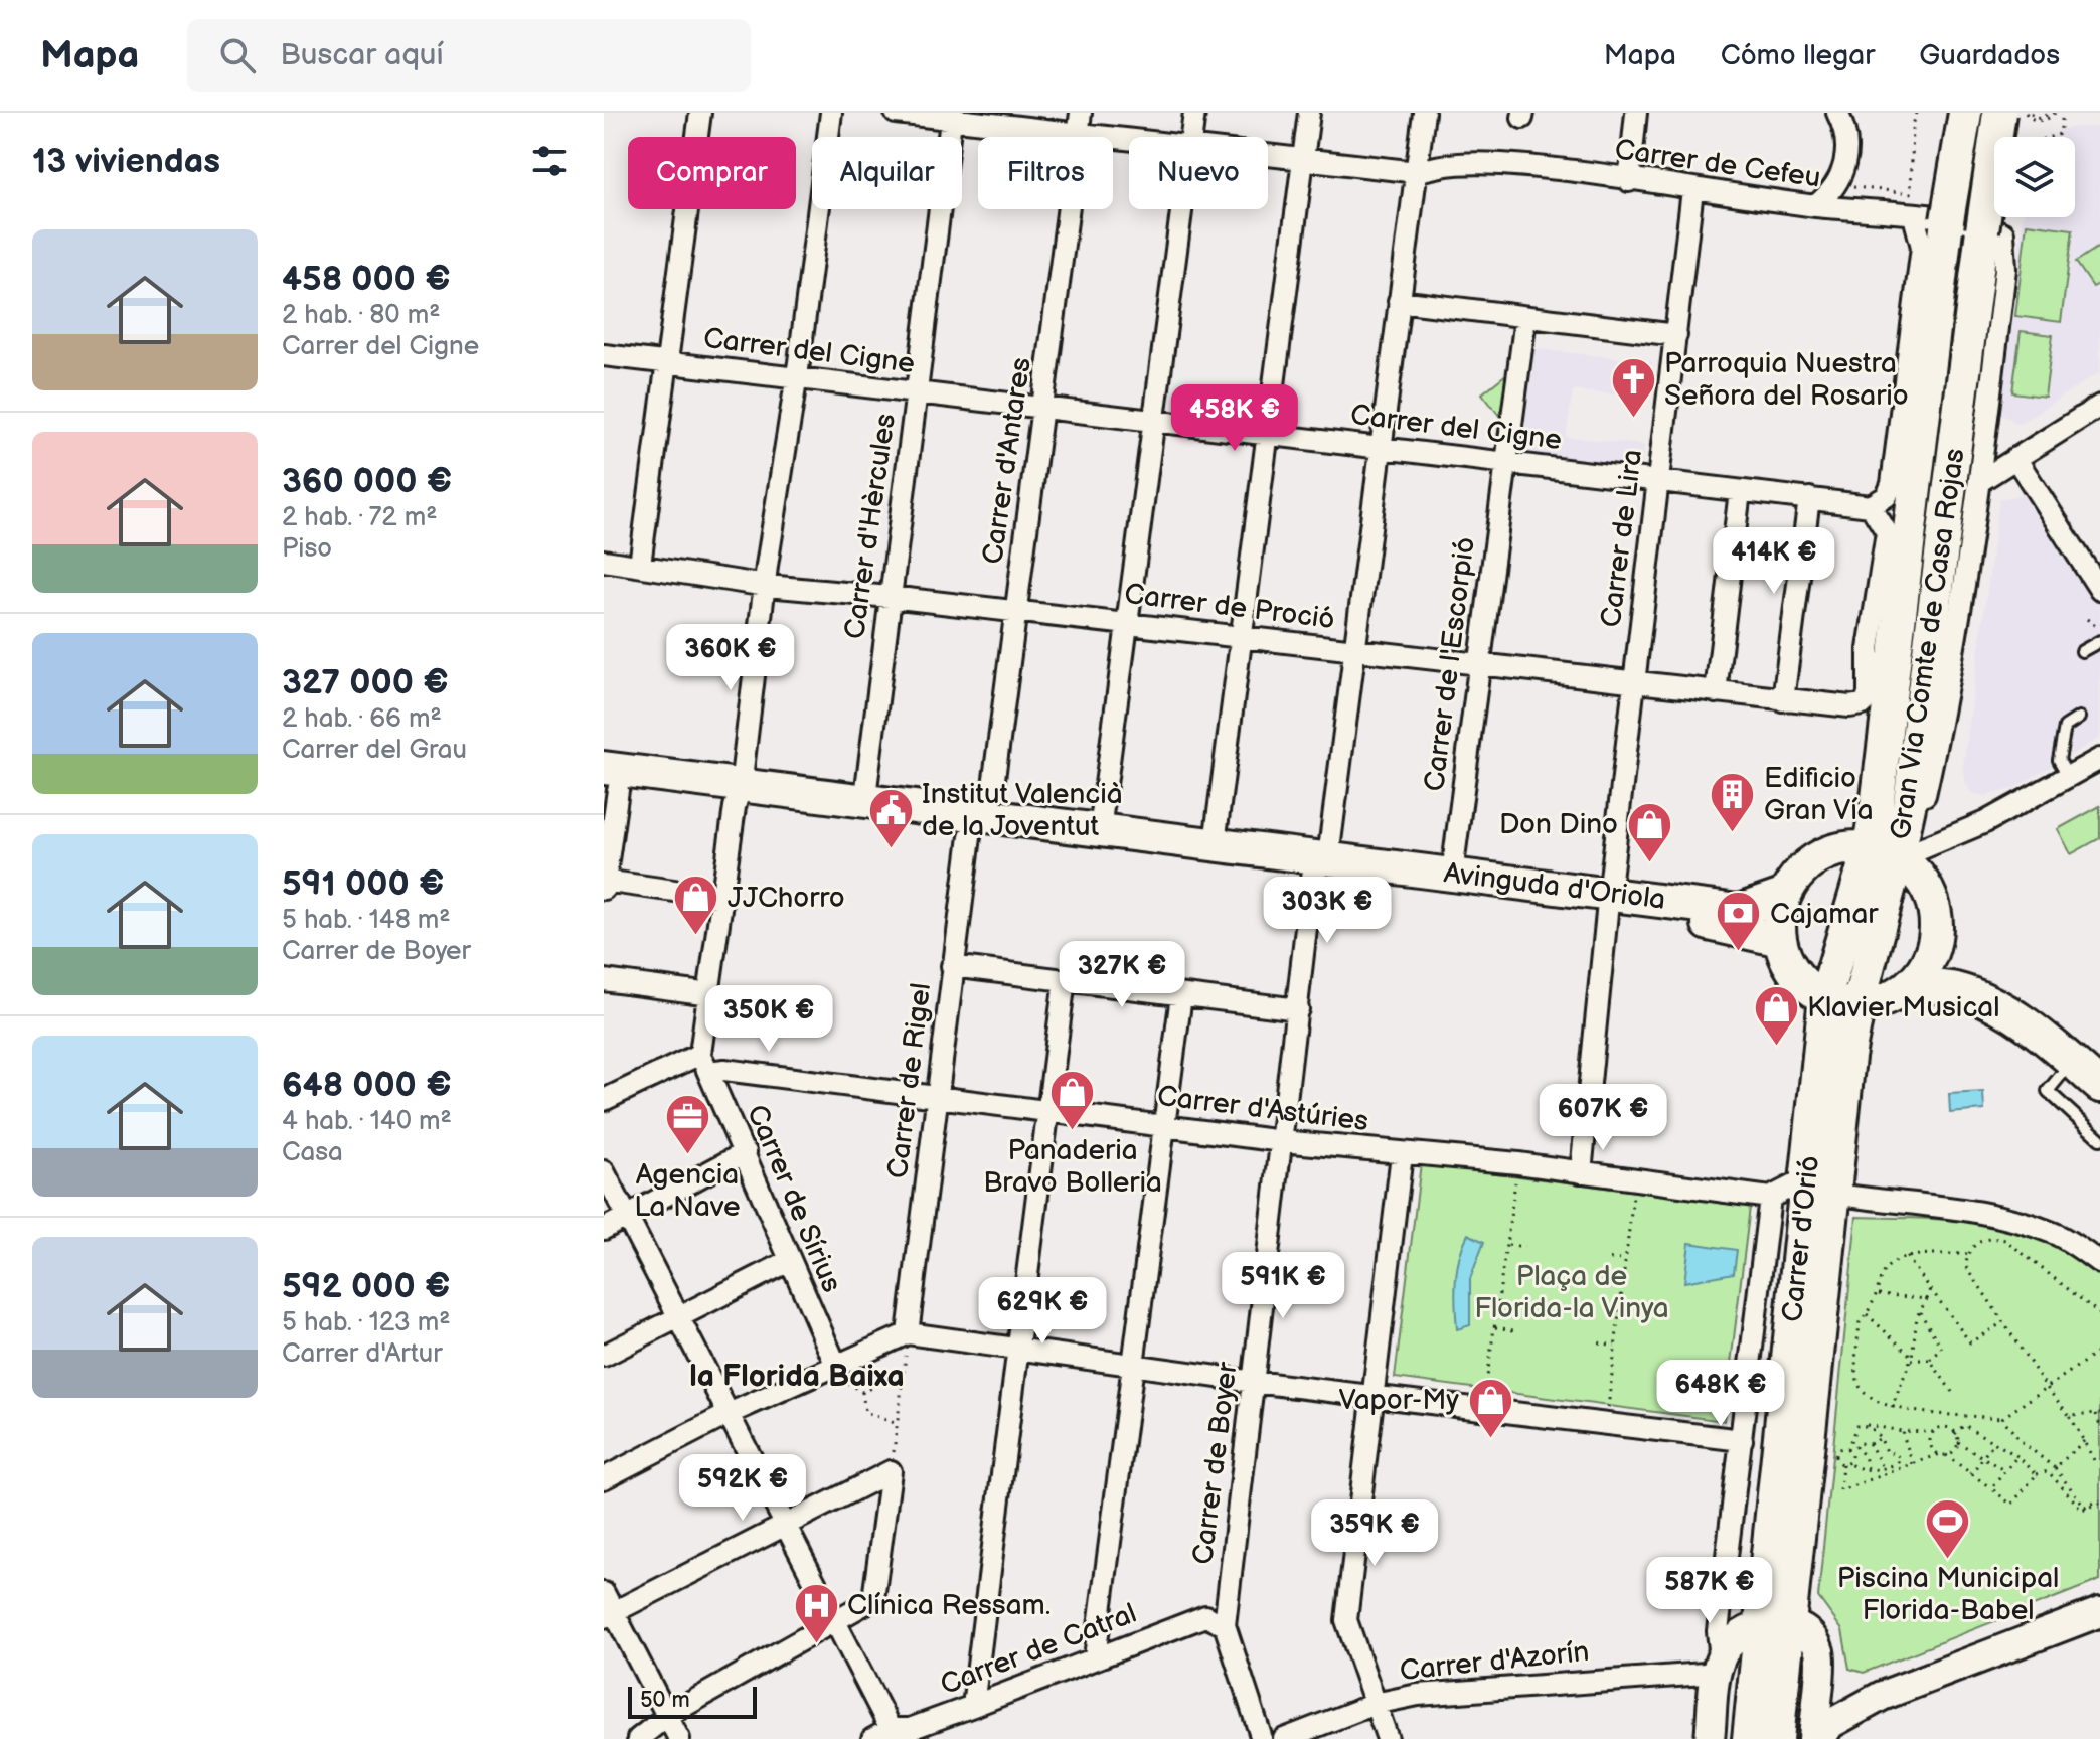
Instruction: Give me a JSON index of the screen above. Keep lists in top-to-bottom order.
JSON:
{
  "streets": {
    "main road": ["Gran Via Comte de Casa Rojas", "Avinguda d'Oriola", "Carrer d'Orió"],
    "street": [
      "Carrer de Cefeu",
      "Carrer del Cigne",
      "Carrer d'Antares",
      "Carrer d'Hèrcules",
      "Carrer de Lira",
      "Carrer de Proció",
      "Carrer de l'Escorpió",
      "Carrer de Rigel",
      "Carrer d'Astúries",
      "Carrer de Sírius",
      "Carrer de Boyer",
      "Carrer de Catral",
      "Carrer d'Azorín"
    ]
  },
  "crossings": [
    ["Carrer de Cefeu", "Carrer d'Antares"],
    ["Carrer de Cefeu", "Carrer d'Hèrcules"],
    ["Carrer de Cefeu", "Carrer de Lira"],
    ["Carrer de Cefeu", "Gran Via Comte de Casa Rojas"],
    ["Carrer de Cefeu", "Carrer de Boyer"],
    ["Carrer del Cigne", "Carrer d'Antares"],
    ["Carrer del Cigne", "Carrer d'Hèrcules"],
    ["Carrer del Cigne", "Carrer de Lira"],
    ["Carrer del Cigne", "Gran Via Comte de Casa Rojas"],
    ["Carrer del Cigne", "Carrer de l'Escorpió"],
    ["Carrer del Cigne", "Carrer de Boyer"],
    ["Carrer d'Antares", "Carrer de Proció"],
    ["Carrer d'Antares", "Avinguda d'Oriola"],
    ["Carrer d'Antares", "Carrer de Rigel"],
    ["Carrer d'Hèrcules", "Carrer de Proció"],
    ["Carrer d'Hèrcules", "Avinguda d'Oriola"],
    ["Carrer de Lira", "Carrer de Proció"],
    ["Carrer de Lira", "Avinguda d'Oriola"],
    ["Carrer de Lira", "Carrer d'Astúries"],
    ["Carrer de Proció", "Gran Via Comte de Casa Rojas"],
    ["Carrer de Proció", "Carrer de l'Escorpió"],
    ["Carrer de Proció", "Carrer de Boyer"],
    ["Gran Via Comte de Casa Rojas", "Carrer d'Orió"],
    ["Carrer de l'Escorpió", "Avinguda d'Oriola"],
    ["Avinguda d'Oriola", "Carrer de Rigel"],
    ["Avinguda d'Oriola", "Carrer de Boyer"],
    ["Carrer de Rigel", "Carrer d'Astúries"],
    ["Carrer d'Astúries", "Carrer de Sírius"],
    ["Carrer d'Astúries", "Carrer d'Orió"],
    ["Carrer d'Astúries", "Carrer de Boyer"],
    ["Carrer d'Orió", "Carrer d'Azorín"],
    ["Carrer de Boyer", "Carrer de Catral"]
  ],
  "districts": ["la Florida Baixa"],
  "parks": ["Plaça de Florida-la Vinya"],
  "places": {
    "church": ["Parroquia Nuestra Señora del Rosario"],
    "building": ["Edificio Gran Vía"],
    "public building": ["Institut Valencià de la Joventut"],
    "shop": [
      "Don Dino",
      "JJChorro",
      "Klavier Musical",
      "Panaderia Bravo Bolleria",
      "Vapor-My"
    ],
    "bank": ["Cajamar"],
    "office": ["Agencia La Nave"],
    "sports": ["Piscina Municipal Florida-Babel"],
    "hospital": ["Clínica Ressam."]
  },
  "scale_bar": "50 m",
  "page": {
    "header": "Mapa",
    "search": "Buscar aquí",
    "nav": ["Mapa", "Cómo llegar", "Guardados"],
    "heading": "13 viviendas",
    "chip": [
      "Comprar",
      "Alquilar",
      "Filtros",
      "Nuevo"
    ],
    "list": [
      {
        "name": "458 000 €",
        "note": "2 hab. · 80 m² · Carrer del Cigne"
      },
      {
        "name": "360 000 €",
        "note": "2 hab. · 72 m² · Piso"
      },
      {
        "name": "327 000 €",
        "note": "2 hab. · 66 m² · Carrer del Grau"
      },
      {
        "name": "591 000 €",
        "note": "5 hab. · 148 m² · Carrer de Boyer"
      },
      {
        "name": "648 000 €",
        "note": "4 hab. · 140 m² · Casa"
      },
      {
        "name": "592 000 €",
        "note": "5 hab. · 123 m² · Carrer d'Artur"
      }
    ],
    "price": [
      "458K €",
      "414K €",
      "360K €",
      "303K €",
      "327K €",
      "350K €",
      "607K €",
      "591K €",
      "629K €",
      "648K €",
      "592K €",
      "359K €",
      "587K €"
    ],
    "scale": "50 m"
  }
}
